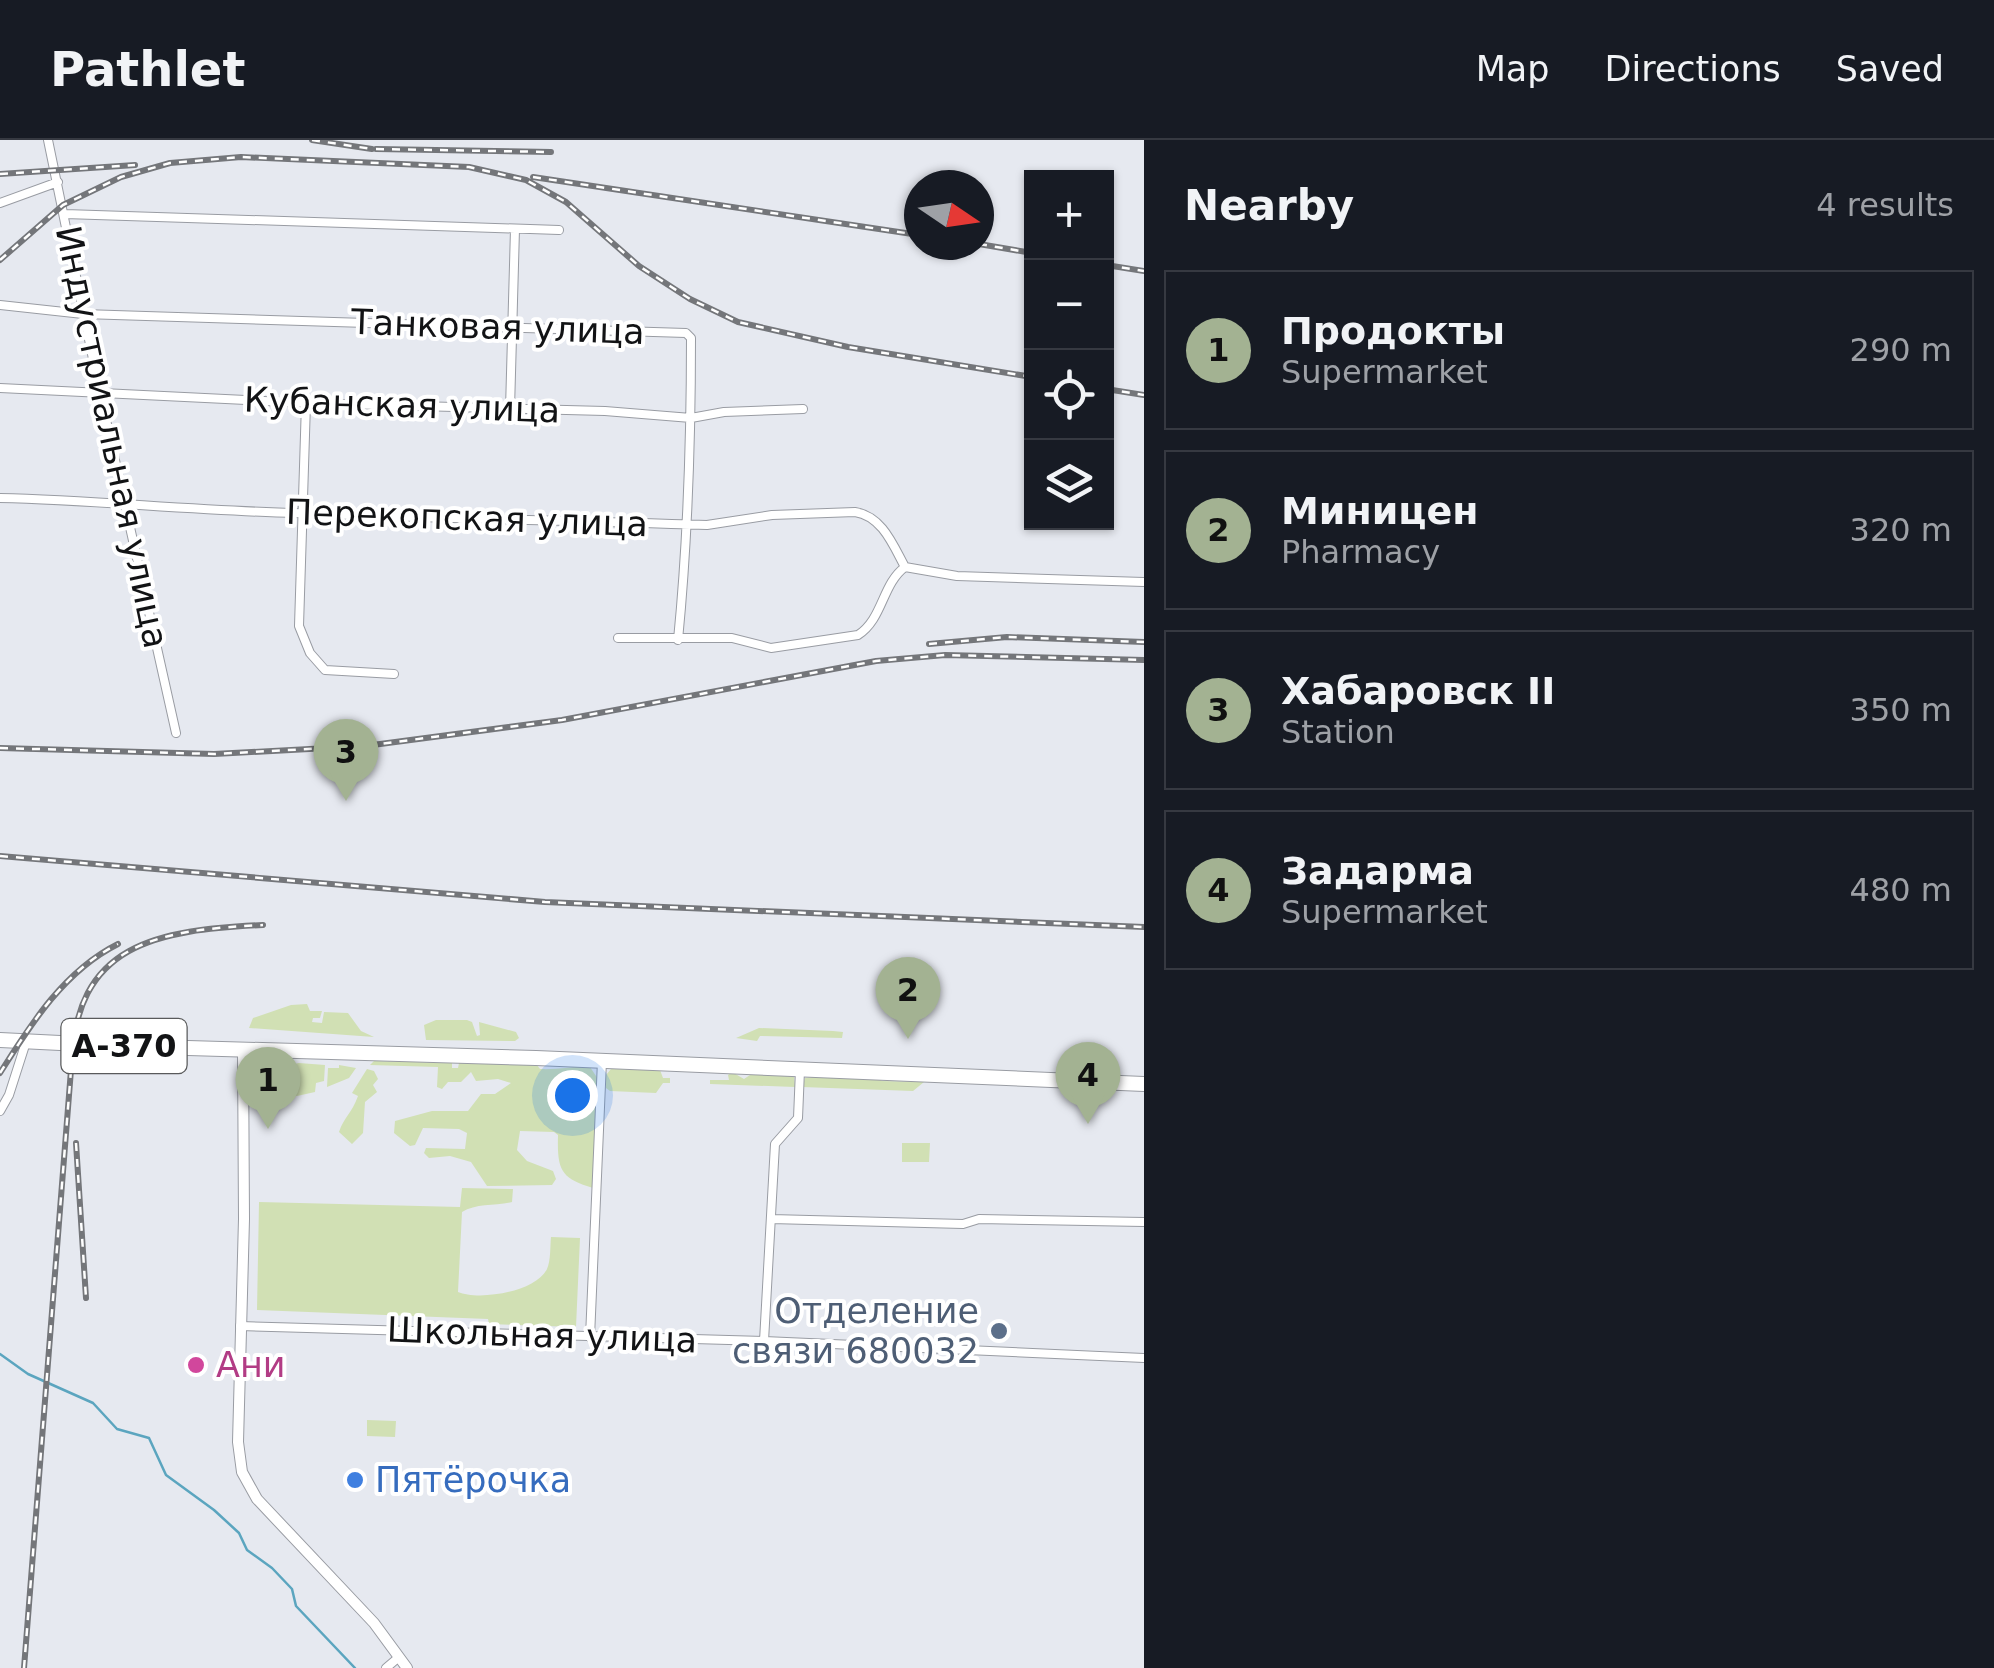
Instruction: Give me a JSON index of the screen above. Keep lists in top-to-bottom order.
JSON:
{
  "streets": {
    "highway": ["А-370"],
    "street": [
      "Танковая улица",
      "Кубанская улица",
      "Индустриальная улица",
      "Перекопская улица",
      "Школьная улица"
    ]
  },
  "crossings": [
    ["Танковая улица", "Кубанская улица"],
    ["Танковая улица", "Индустриальная улица"],
    ["Танковая улица", "Перекопская улица"],
    ["Кубанская улица", "Индустриальная улица"],
    ["Индустриальная улица", "Перекопская улица"]
  ],
  "places": ["Отделение связи 680032", "Ани", "Пятёрочка"],
  "north": "right",
  "page": {
    "header": "Pathlet",
    "nav": ["Map", "Directions", "Saved"],
    "heading": ["Nearby", "4 results"],
    "map_buttons": ["+", "−"],
    "list": [
      {
        "mark": "1",
        "name": "Продокты",
        "note": "Supermarket",
        "value": "290 m"
      },
      {
        "mark": "2",
        "name": "Миницен",
        "note": "Pharmacy",
        "value": "320 m"
      },
      {
        "mark": "3",
        "name": "Хабаровск II",
        "note": "Station",
        "value": "350 m"
      },
      {
        "mark": "4",
        "name": "Задарма",
        "note": "Supermarket",
        "value": "480 m"
      }
    ],
    "pins": [
      "3",
      "2",
      "4",
      "1"
    ]
  }
}
